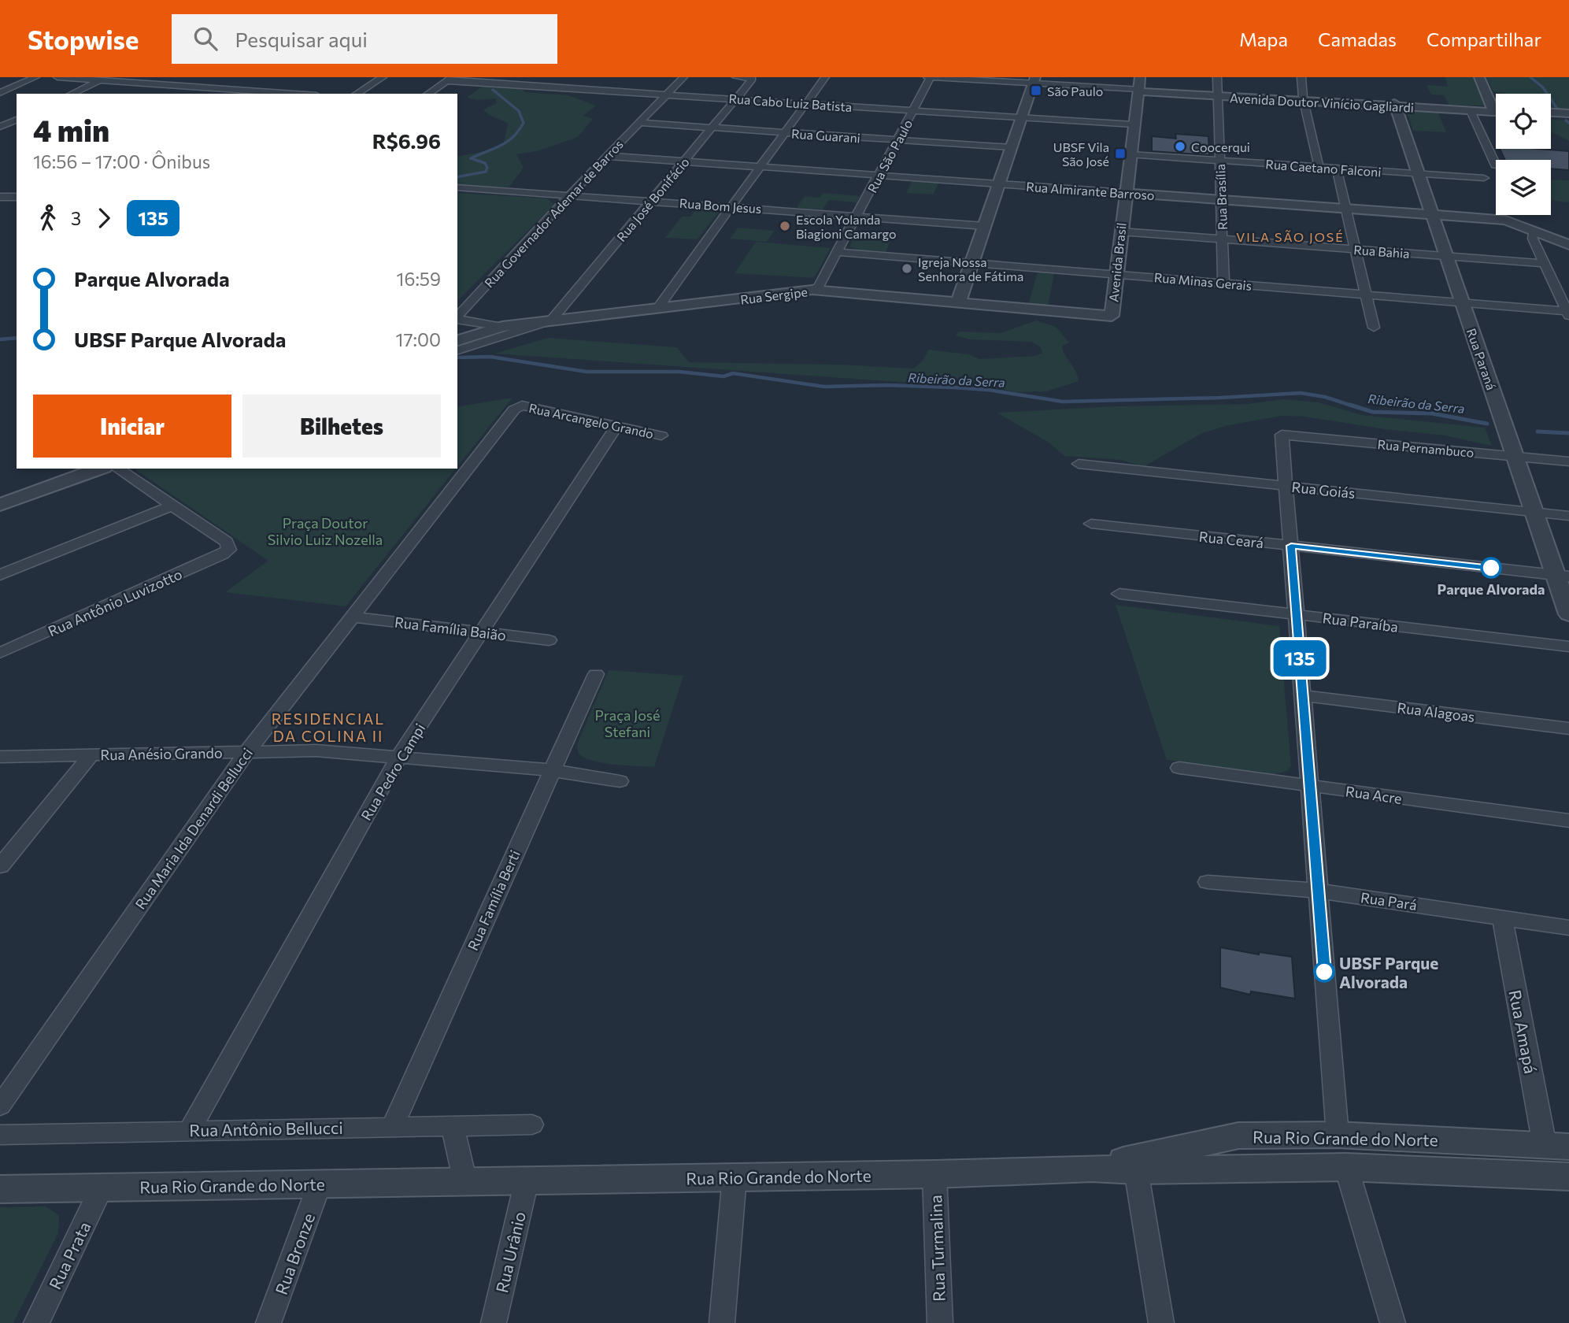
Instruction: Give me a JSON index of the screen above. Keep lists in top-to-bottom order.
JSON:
{
  "streets": {
    "street": [
      "Rua Cabo Luiz Batista",
      "Avenida Doutor Vinício Gagliardi",
      "Rua Guarani",
      "Rua São Paulo",
      "Rua Caetano Falconi",
      "Rua Almirante Barroso",
      "Rua Brasília",
      "Rua José Bonifácio",
      "Rua Bom Jesus",
      "Rua Governador Ademar de Barros",
      "Rua Bahia",
      "Avenida Brasil",
      "Rua Minas Gerais",
      "Rua Sergipe",
      "Rua Paraná",
      "Rua Arcangelo Grando",
      "Rua Pernambuco",
      "Rua Goiás",
      "Rua Ceará",
      "Rua Antônio Luvizotto",
      "Rua Paraíba",
      "Rua Família Baião",
      "Rua Alagoas",
      "Rua Anésio Grando",
      "Rua Pedro Campi",
      "Rua Acre",
      "Rua Maria Ida Denardi Bellucci",
      "Rua Família Berti",
      "Rua Pará",
      "Rua Amapá",
      "Rua Antônio Bellucci",
      "Rua Rio Grande do Norte",
      "Rua Turmalina",
      "Rua Urânio",
      "Rua Bronze",
      "Rua Prata"
    ]
  },
  "crossings": [
    ["Rua Cabo Luiz Batista", "Rua São Paulo"],
    ["Rua Cabo Luiz Batista", "Rua José Bonifácio"],
    ["Rua Cabo Luiz Batista", "Rua Governador Ademar de Barros"],
    ["Rua Cabo Luiz Batista", "Avenida Brasil"],
    ["Avenida Doutor Vinício Gagliardi", "Rua Brasília"],
    ["Avenida Doutor Vinício Gagliardi", "Avenida Brasil"],
    ["Avenida Doutor Vinício Gagliardi", "Rua Paraná"],
    ["Rua Guarani", "Rua São Paulo"],
    ["Rua Guarani", "Rua José Bonifácio"],
    ["Rua Guarani", "Rua Governador Ademar de Barros"],
    ["Rua São Paulo", "Rua Almirante Barroso"],
    ["Rua São Paulo", "Rua Bom Jesus"],
    ["Rua São Paulo", "Rua Minas Gerais"],
    ["Rua São Paulo", "Rua Sergipe"],
    ["Rua Caetano Falconi", "Rua Brasília"],
    ["Rua Caetano Falconi", "Avenida Brasil"],
    ["Rua Caetano Falconi", "Rua Paraná"],
    ["Rua Almirante Barroso", "Rua Brasília"],
    ["Rua Almirante Barroso", "Rua José Bonifácio"],
    ["Rua Almirante Barroso", "Rua Governador Ademar de Barros"],
    ["Rua Almirante Barroso", "Avenida Brasil"],
    ["Rua Almirante Barroso", "Rua Paraná"],
    ["Rua Brasília", "Rua Bahia"],
    ["Rua Brasília", "Rua Minas Gerais"],
    ["Rua José Bonifácio", "Rua Bom Jesus"],
    ["Rua José Bonifácio", "Rua Sergipe"],
    ["Rua Bom Jesus", "Rua Governador Ademar de Barros"],
    ["Rua Governador Ademar de Barros", "Rua Sergipe"],
    ["Rua Bahia", "Avenida Brasil"],
    ["Rua Bahia", "Rua Paraná"],
    ["Avenida Brasil", "Rua Minas Gerais"],
    ["Avenida Brasil", "Rua Sergipe"],
    ["Rua Minas Gerais", "Rua Paraná"],
    ["Rua Paraná", "Rua Pernambuco"],
    ["Rua Paraná", "Rua Goiás"],
    ["Rua Paraná", "Rua Ceará"],
    ["Rua Arcangelo Grando", "Rua Pedro Campi"],
    ["Rua Arcangelo Grando", "Rua Maria Ida Denardi Bellucci"],
    ["Rua Pernambuco", "Rua Goiás"],
    ["Rua Família Baião", "Rua Pedro Campi"],
    ["Rua Família Baião", "Rua Maria Ida Denardi Bellucci"],
    ["Rua Anésio Grando", "Rua Pedro Campi"],
    ["Rua Anésio Grando", "Rua Maria Ida Denardi Bellucci"],
    ["Rua Anésio Grando", "Rua Família Berti"],
    ["Rua Pedro Campi", "Rua Antônio Bellucci"],
    ["Rua Família Berti", "Rua Antônio Bellucci"],
    ["Rua Pará", "Rua Amapá"],
    ["Rua Amapá", "Rua Rio Grande do Norte"],
    ["Rua Rio Grande do Norte", "Rua Turmalina"],
    ["Rua Rio Grande do Norte", "Rua Urânio"],
    ["Rua Rio Grande do Norte", "Rua Bronze"],
    ["Rua Rio Grande do Norte", "Rua Prata"]
  ],
  "districts": ["VILA SÃO JOSÉ", "RESIDENCIAL DA COLINA II"],
  "water": ["Ribeirão da Serra"],
  "parks": ["Praça Doutor Silvio Luiz Nozella", "Praça José Stefani"],
  "places": {
    "transit": ["São Paulo", "UBSF Vila São José"],
    "other": [
      "Coocerqui",
      "Escola Yolanda Biagioni Camargo",
      "Igreja Nossa Senhora de Fátima",
      "Parque Alvorada",
      "UBSF Parque Alvorada"
    ]
  },
  "lines": ["bus line 135"],
  "page": {
    "header": "Stopwise",
    "search": "Pesquisar aqui",
    "nav": ["Mapa", "Camadas", "Compartilhar"],
    "on_map": "135",
    "heading": ["4 min", "16:56 – 17:00 · Ônibus", "R$6.96"],
    "legs": ["3", "135"],
    "list": [
      {
        "name": "Parque Alvorada",
        "value": "16:59"
      },
      {
        "name": "UBSF Parque Alvorada",
        "value": "17:00"
      }
    ],
    "buttons": ["Iniciar", "Bilhetes"]
  }
}
